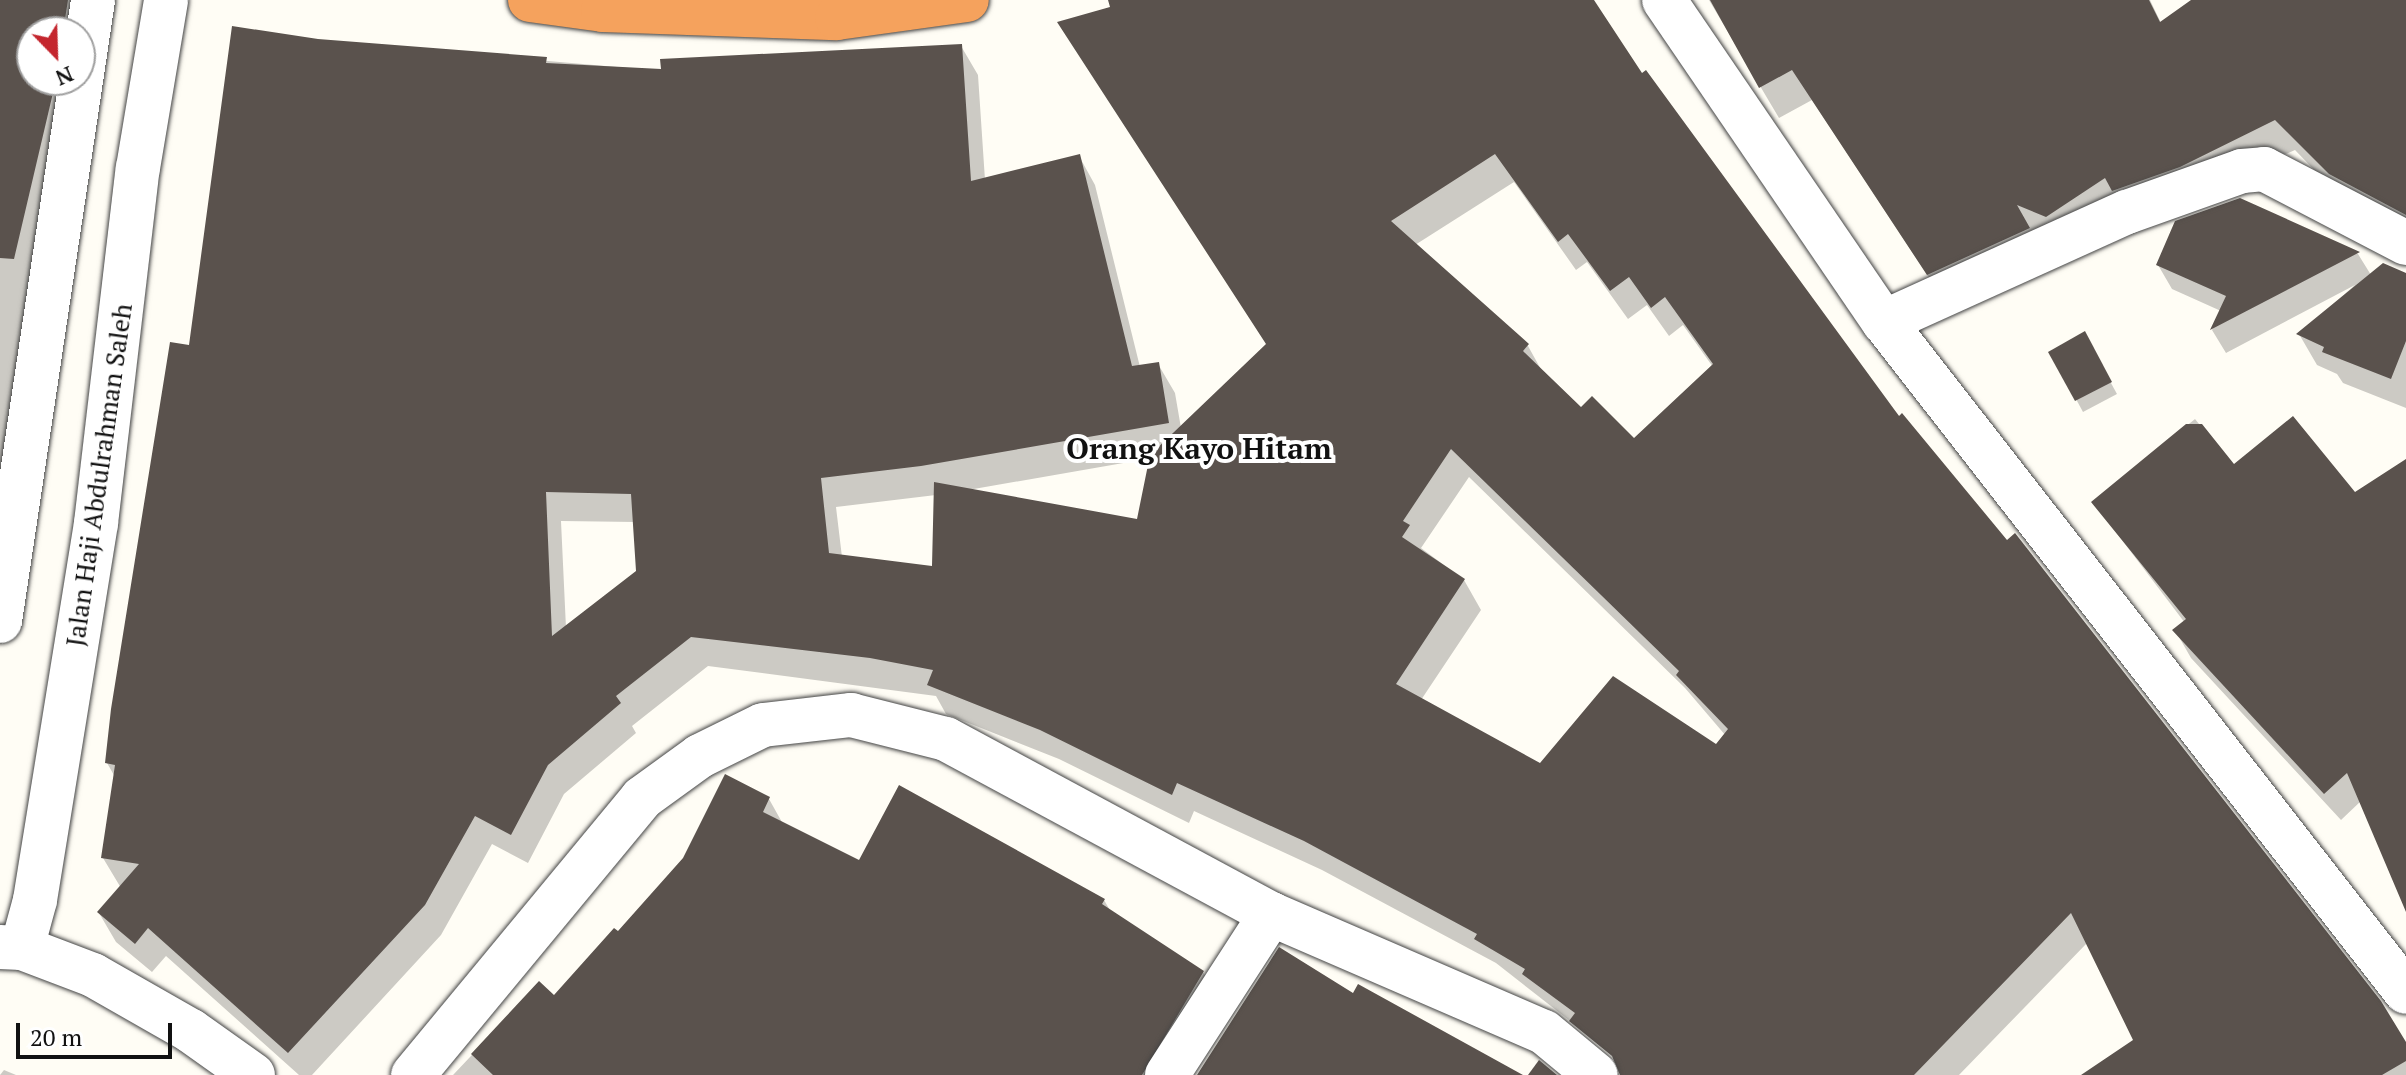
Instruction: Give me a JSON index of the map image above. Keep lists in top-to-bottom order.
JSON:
{
  "streets": {
    "street": ["Jalan Haji Abdulrahman Saleh"]
  },
  "districts": ["Orang Kayo Hitam"],
  "scale_bar": "20 m",
  "north": "bottom right"
}
